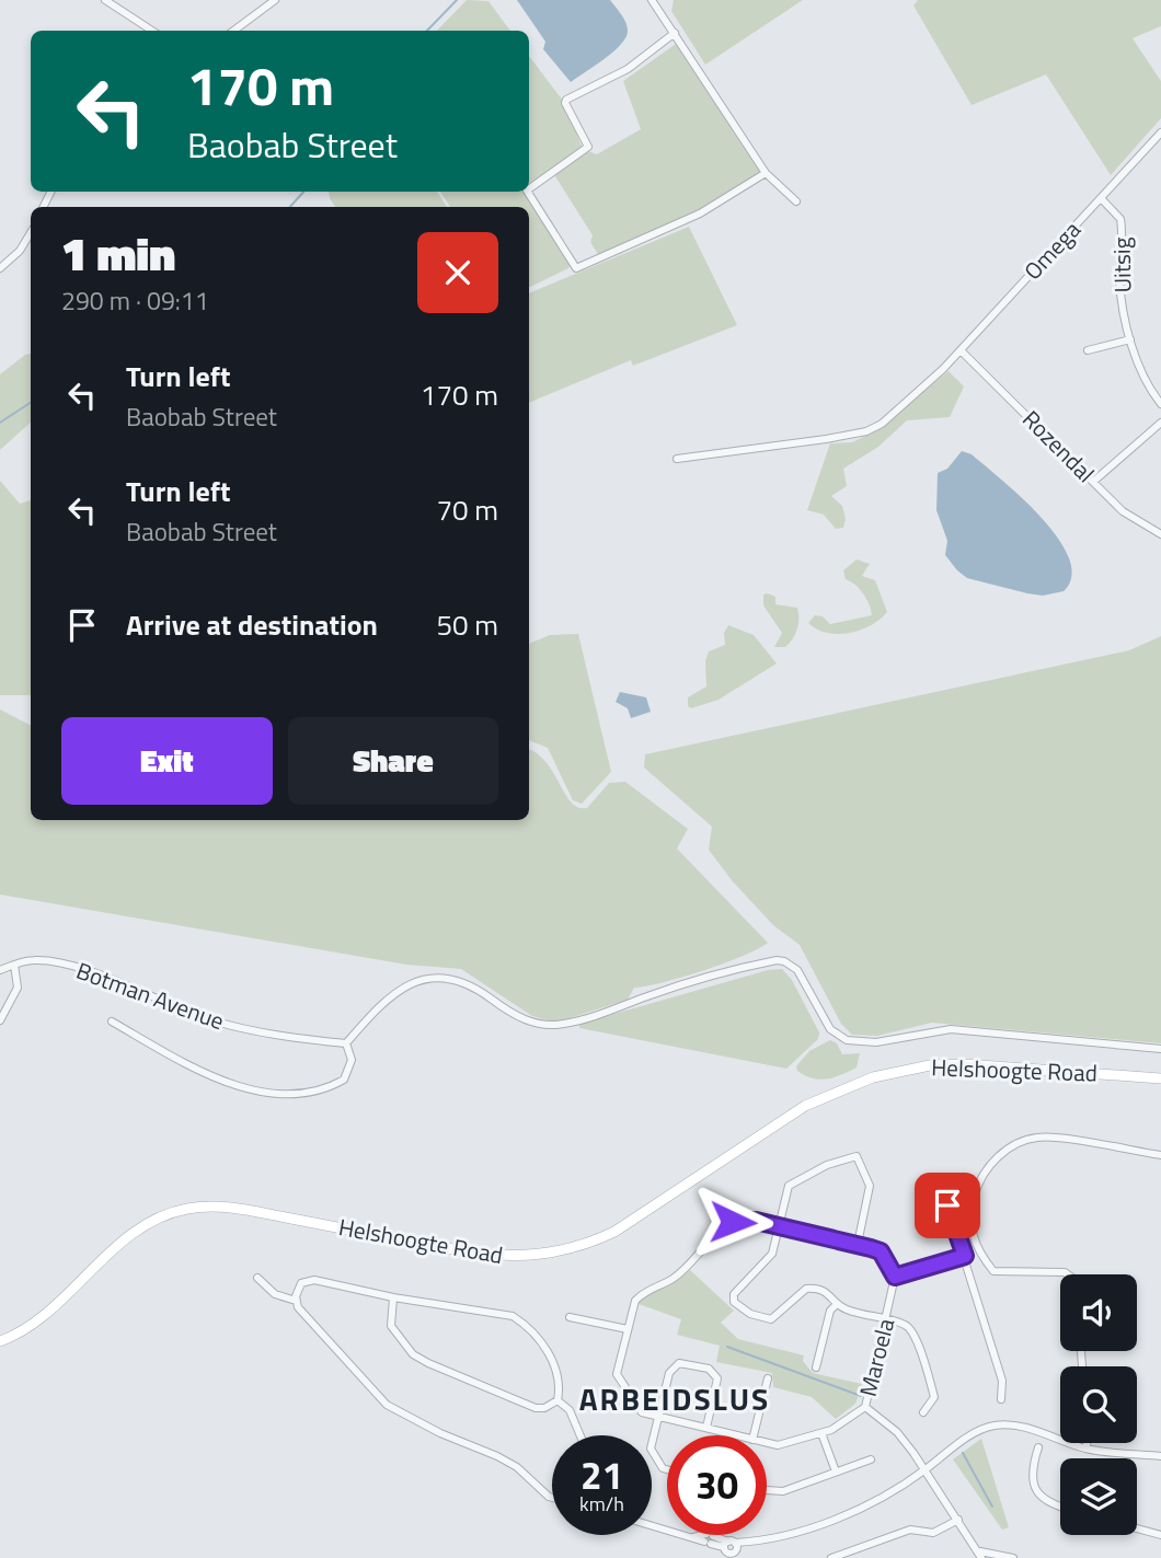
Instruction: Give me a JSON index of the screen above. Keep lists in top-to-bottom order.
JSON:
{
  "streets": {
    "main road": ["Helshoogte Road"],
    "street": [
      "Omega",
      "Uitsig",
      "Rozendal",
      "Botman Avenue",
      "Maroela"
    ]
  },
  "crossings": [
    ["Omega", "Uitsig"],
    ["Omega", "Rozendal"]
  ],
  "districts": ["ARBEIDSLUS"],
  "page": {
    "turn": ["170 m", "Baobab Street"],
    "heading": ["1 min", "290 m · 09:11"],
    "list": [
      {
        "name": "Turn left",
        "note": "Baobab Street",
        "value": "170 m"
      },
      {
        "name": "Turn left",
        "note": "Baobab Street",
        "value": "70 m"
      },
      {
        "name": "Arrive at destination",
        "value": "50 m"
      }
    ],
    "buttons": ["Exit", "Share"],
    "speed": "21 km/h",
    "limit": "30"
  }
}
